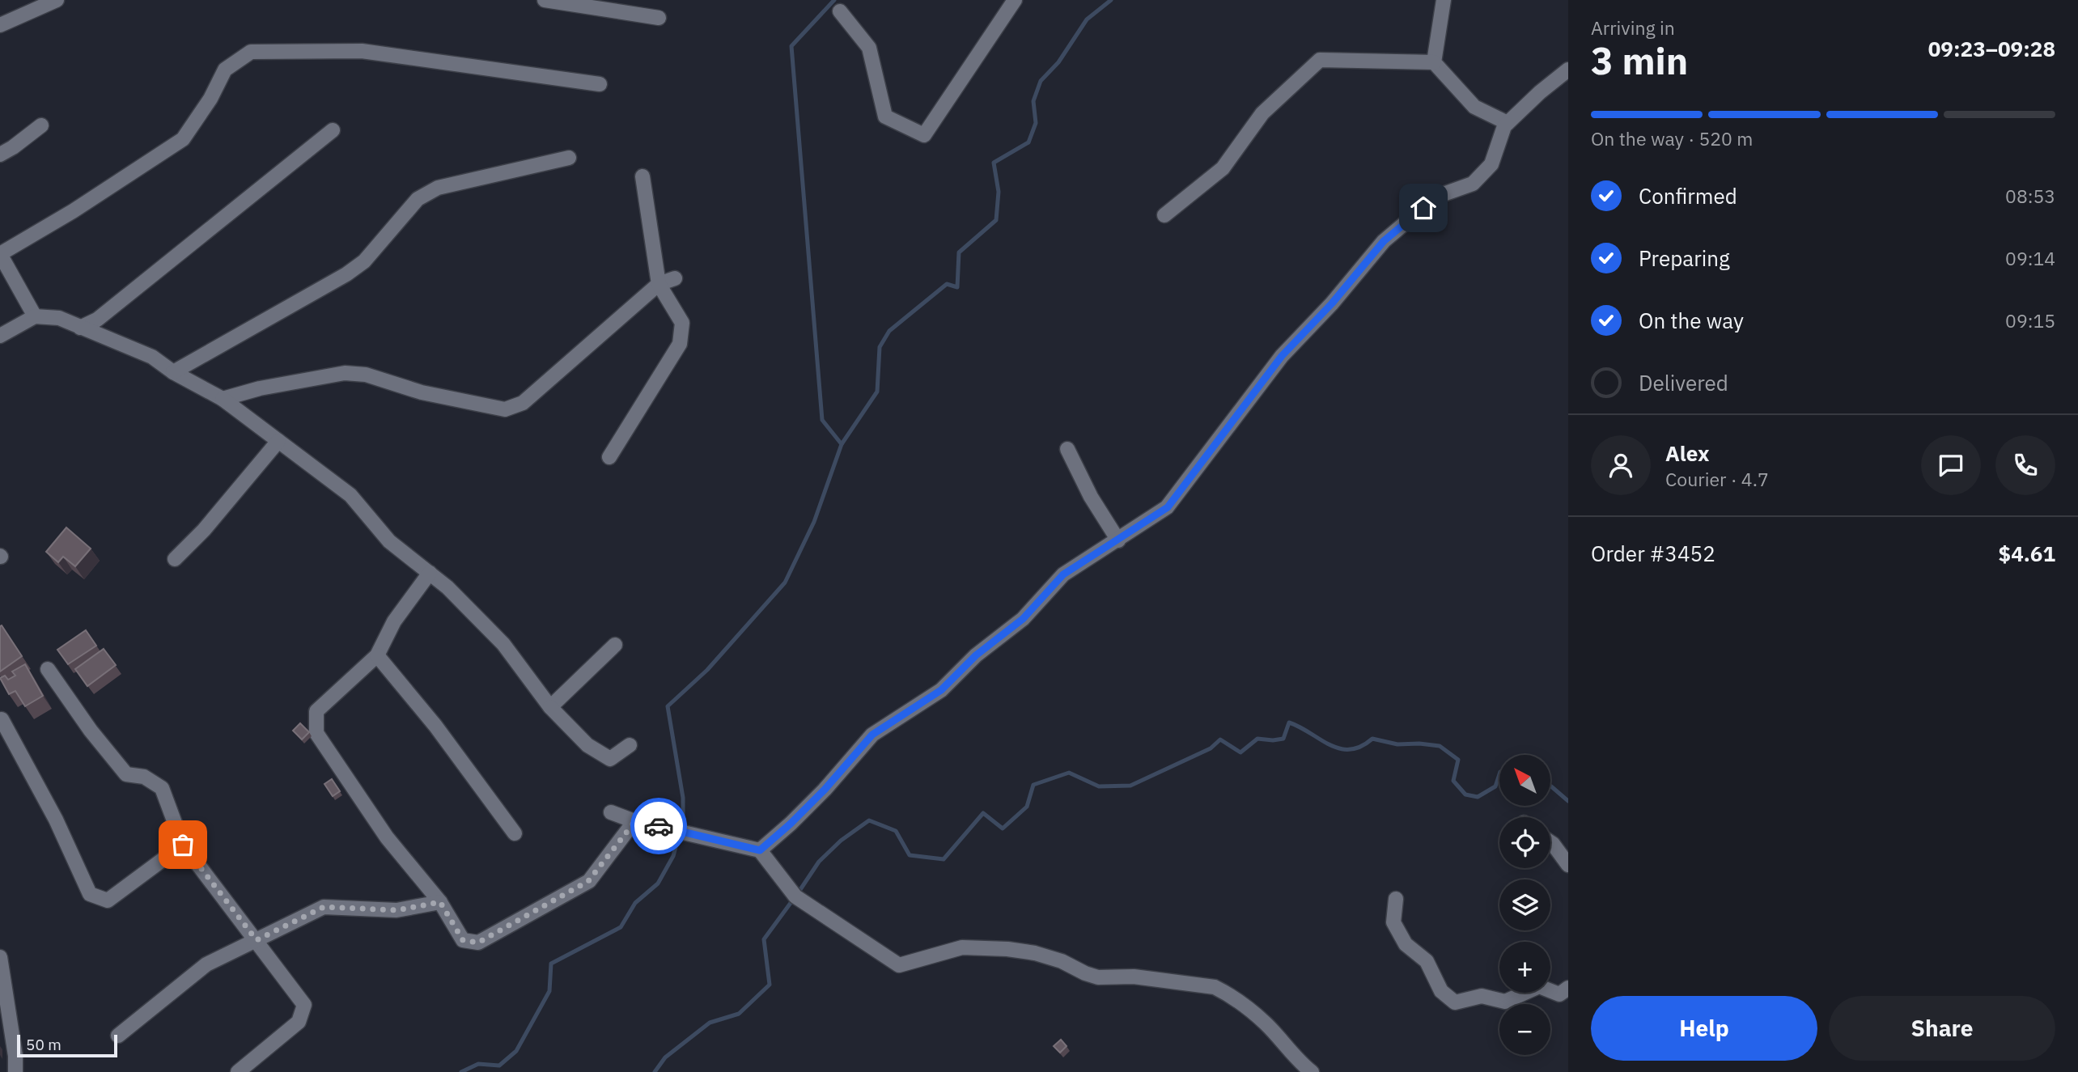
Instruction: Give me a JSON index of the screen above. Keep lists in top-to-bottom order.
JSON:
{
  "scale_bar": "50 m",
  "north": "top left",
  "page": {
    "heading": ["3 min", "Arriving in", "09:23–09:28"],
    "panel": [
      "Alex",
      "Courier · 4.7",
      "Order #3452",
      "$4.61"
    ],
    "bar": "On the way · 520 m",
    "list": [
      ["Confirmed", "08:53"],
      ["Preparing", "09:14"],
      ["On the way", "09:15"],
      "Delivered"
    ],
    "map_buttons": ["+", "−"],
    "buttons": ["Help", "Share"],
    "scale": "50 m"
  }
}
